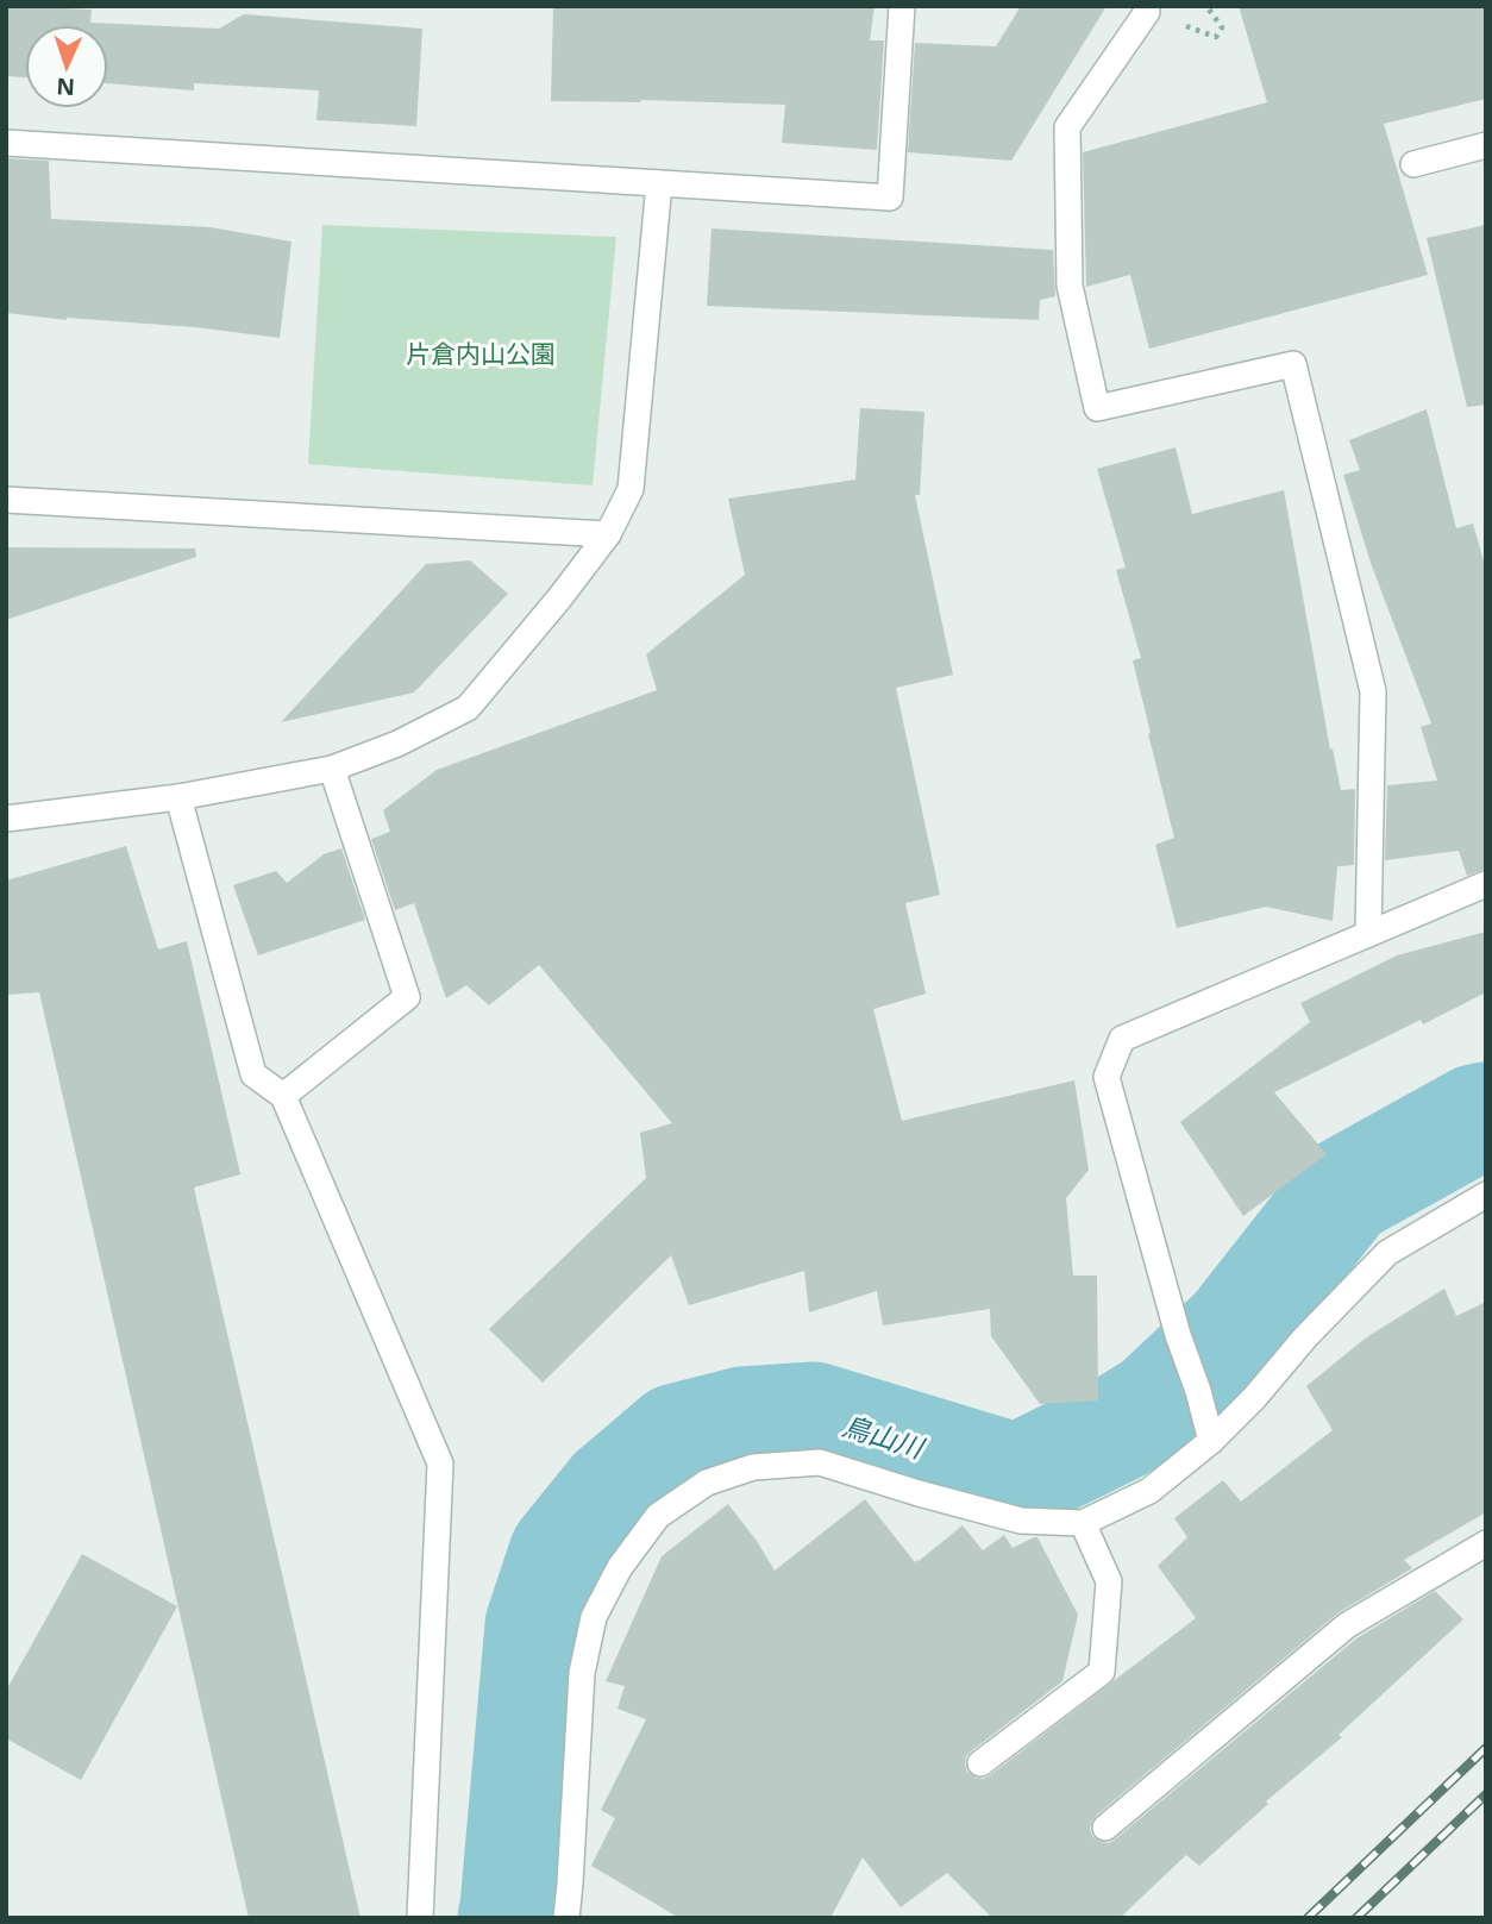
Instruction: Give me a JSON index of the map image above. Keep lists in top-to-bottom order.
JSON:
{
  "water": ["鳥山川"],
  "parks": ["片倉内山公園"],
  "north": "bottom"
}
